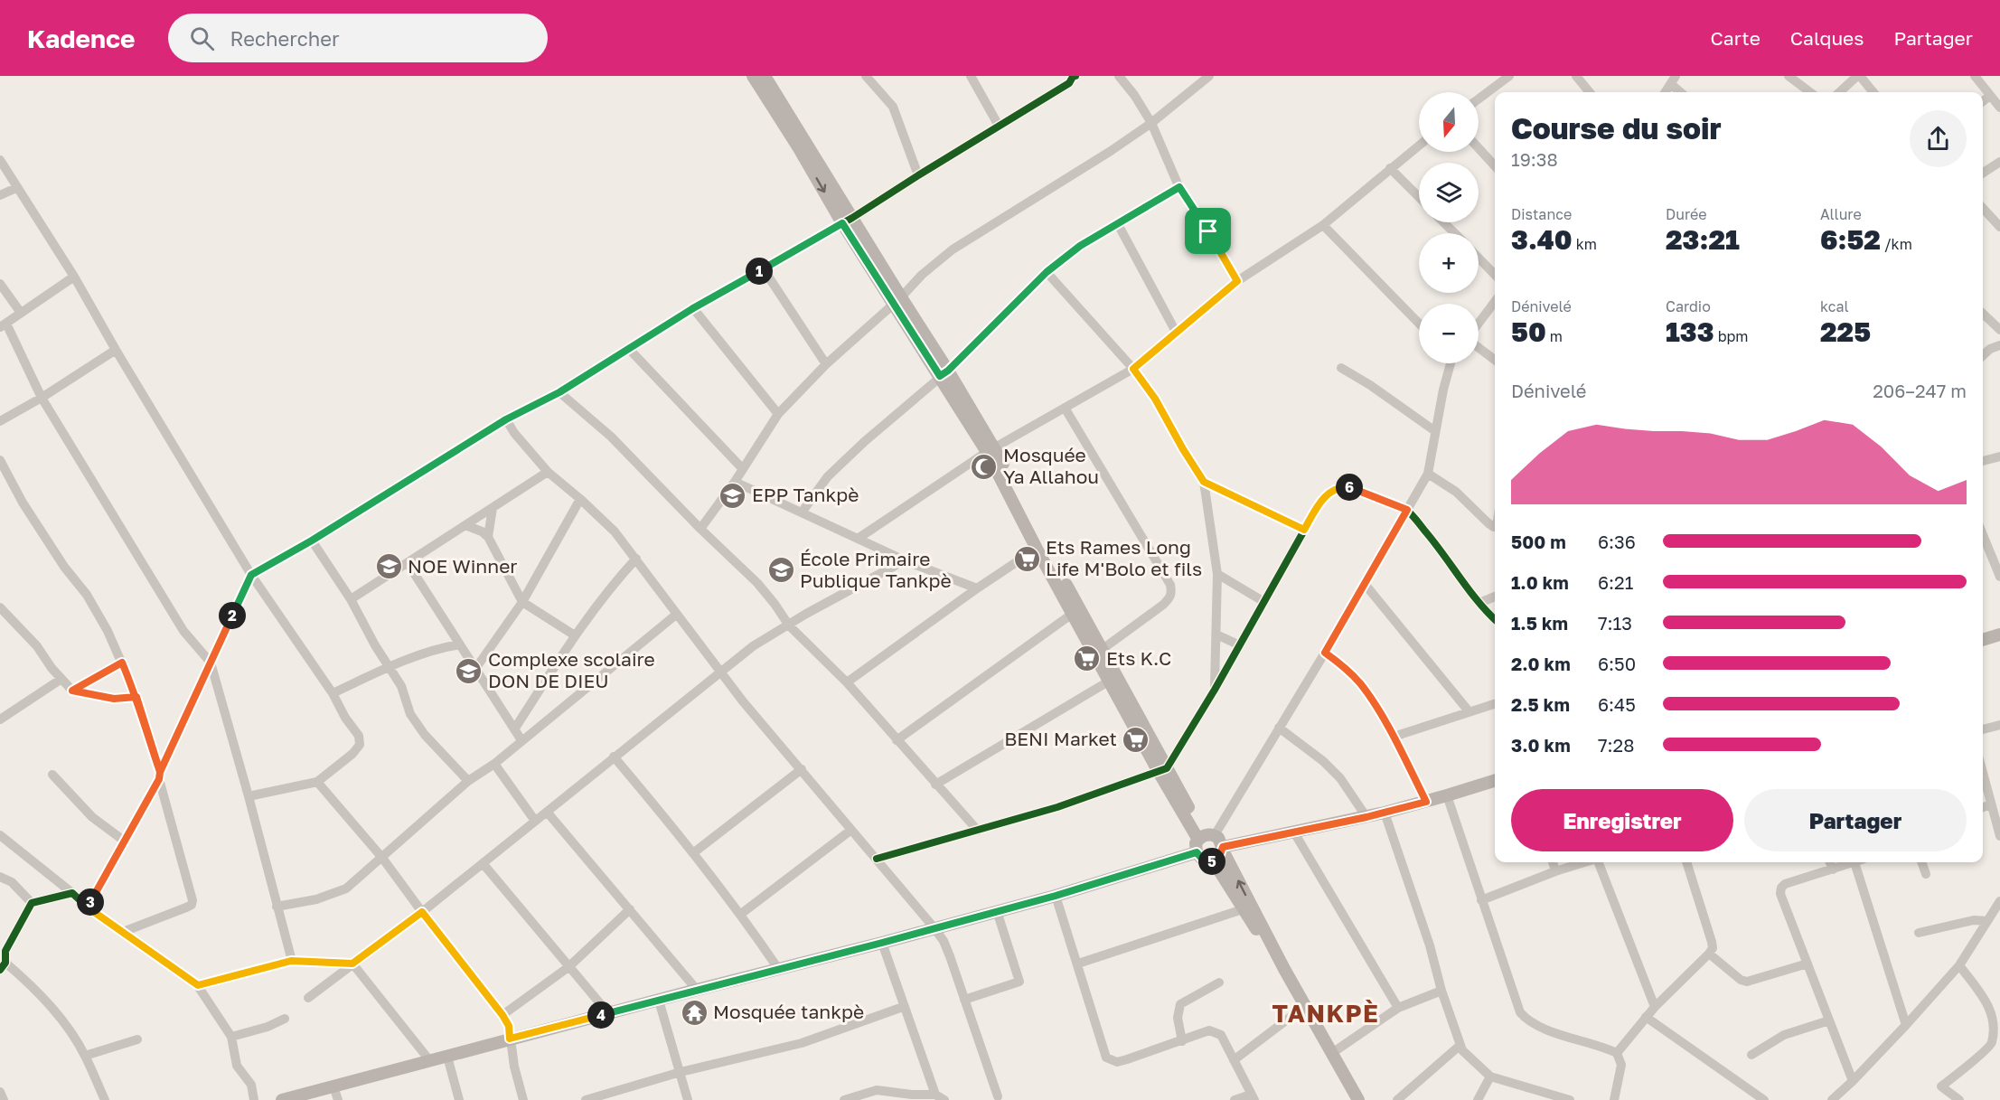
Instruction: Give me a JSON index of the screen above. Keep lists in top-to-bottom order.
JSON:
{
  "districts": ["TANKPÈ"],
  "places": {
    "mosque": ["Mosquée Ya Allahou"],
    "school or university": [
      "EPP Tankpè",
      "NOE Winner",
      "École Primaire Publique Tankpè",
      "Complexe scolaire DON DE DIEU"
    ],
    "supermarket": ["Ets Rames Long Life M'Bolo et fils", "Ets K.C", "BENI Market"],
    "temple": ["Mosquée tankpè"]
  },
  "north": "bottom",
  "page": {
    "header": "Kadence",
    "search": "Rechercher",
    "nav": ["Carte", "Calques", "Partager"],
    "map_buttons": ["+", "−"],
    "heading": ["Course du soir", "19:38"],
    "stats": [
      ["Distance", "3.40 km"],
      ["Durée", "23:21"],
      ["Allure", "6:52 /km"],
      ["Dénivelé", "50 m"],
      ["Cardio", "133 bpm"],
      ["kcal", "225"]
    ],
    "pins": [
      "1",
      "6",
      "2",
      "5",
      "3",
      "4"
    ],
    "chart": ["Dénivelé", "206–247 m"],
    "list": [
      {
        "name": "500 m",
        "note": "6:36"
      },
      {
        "name": "1.0 km",
        "note": "6:21"
      },
      {
        "name": "1.5 km",
        "note": "7:13"
      },
      {
        "name": "2.0 km",
        "note": "6:50"
      },
      {
        "name": "2.5 km",
        "note": "6:45"
      },
      {
        "name": "3.0 km",
        "note": "7:28"
      }
    ],
    "buttons": ["Enregistrer", "Partager"]
  }
}
